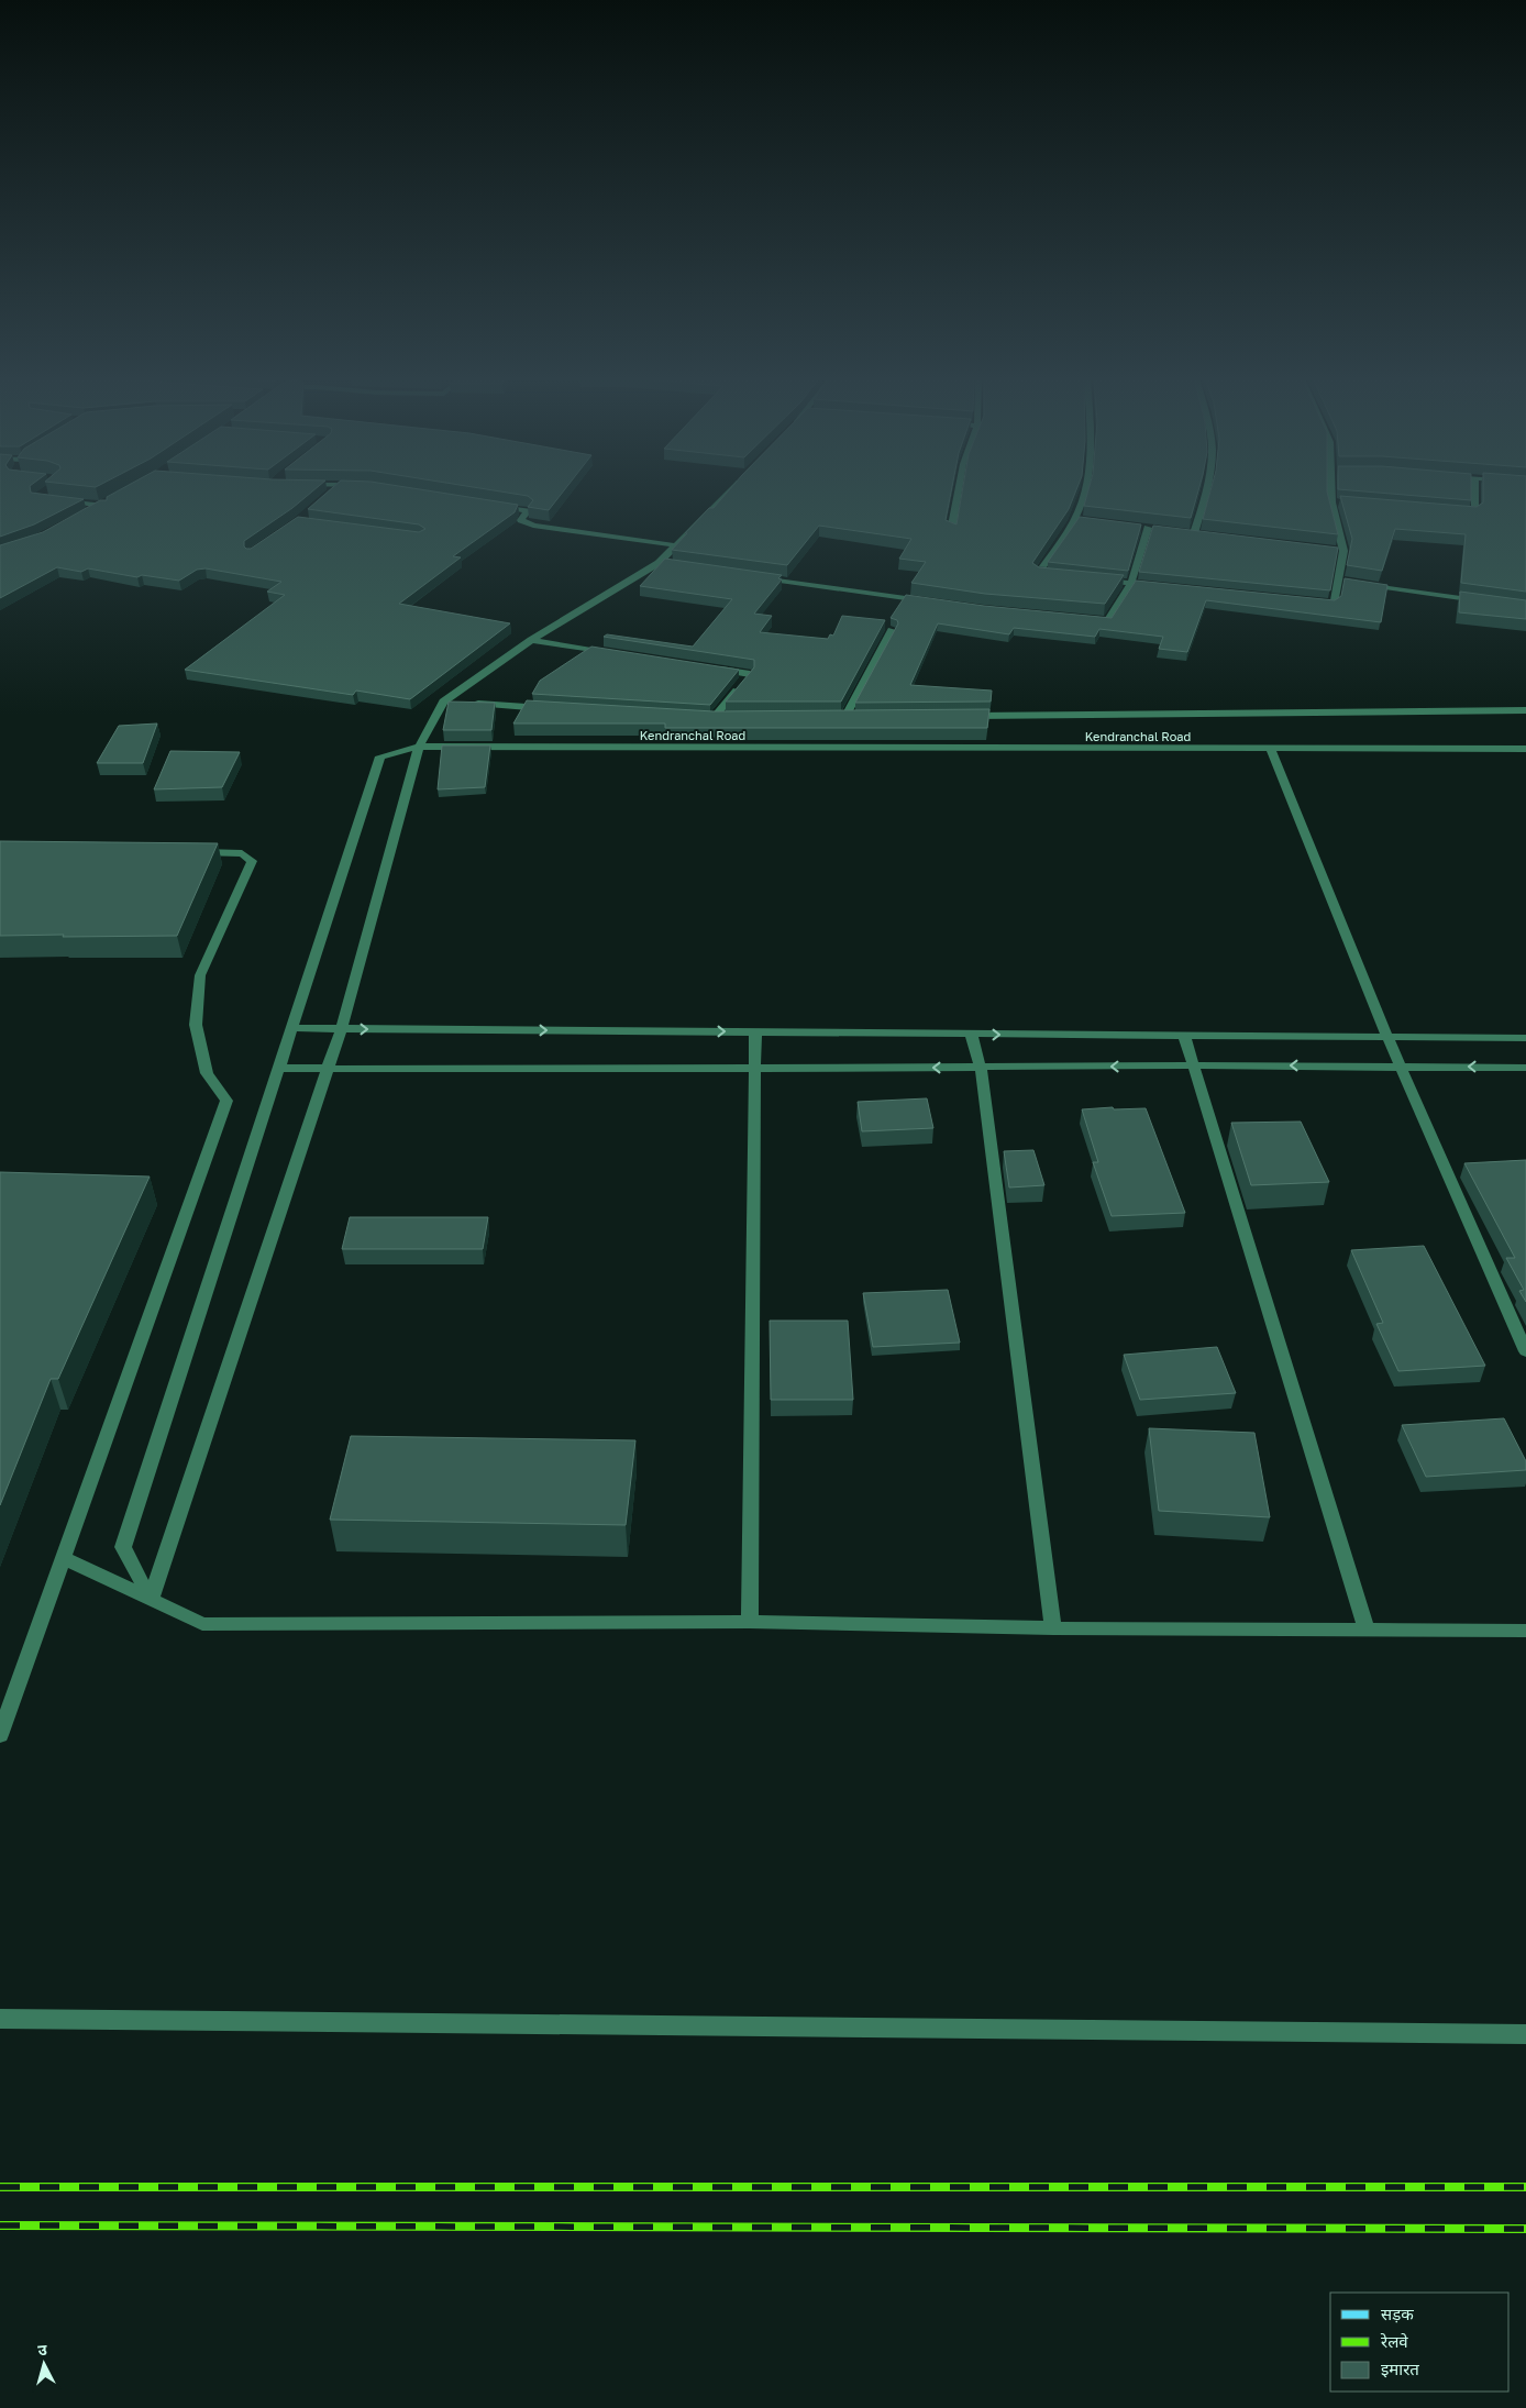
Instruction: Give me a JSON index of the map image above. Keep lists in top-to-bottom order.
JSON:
{
  "streets": {
    "street": ["Kendranchal Road"]
  },
  "legend": ["सड़क", "रेलवे", "इमारत"],
  "north": "top"
}
